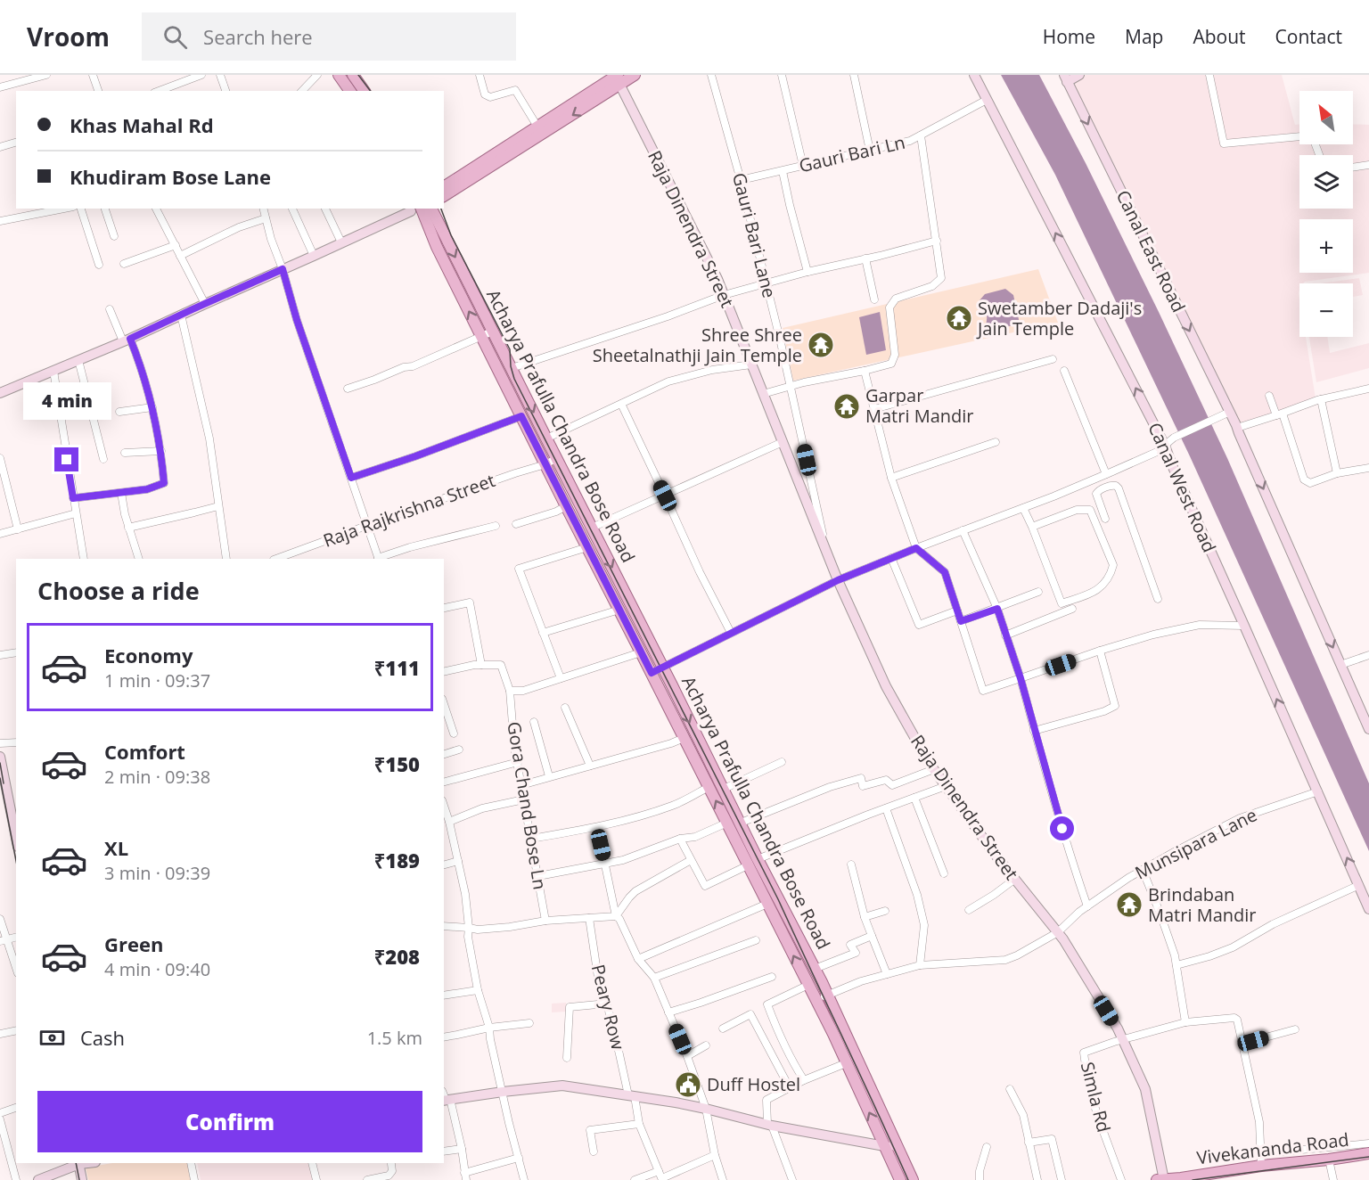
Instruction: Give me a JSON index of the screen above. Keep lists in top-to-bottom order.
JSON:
{
  "streets": {
    "main road": [
      "Raja Dinendra Street",
      "Canal East Road",
      "Acharya Prafulla Chandra Bose Road",
      "Canal West Road",
      "Vivekananda Road"
    ],
    "street": [
      "Gauri Bari Ln",
      "Gauri Bari Lane",
      "Raja Rajkrishna Street",
      "Gora Chand Bose Ln",
      "Munsipara Lane",
      "Peary Row",
      "Simla Rd"
    ]
  },
  "crossings": [
    ["Gauri Bari Ln", "Gauri Bari Lane"],
    ["Gauri Bari Ln", "Canal West Road"],
    ["Raja Dinendra Street", "Gauri Bari Lane"],
    ["Raja Dinendra Street", "Munsipara Lane"],
    ["Raja Dinendra Street", "Simla Rd"],
    ["Raja Dinendra Street", "Vivekananda Road"],
    ["Acharya Prafulla Chandra Bose Road", "Raja Rajkrishna Street"],
    ["Acharya Prafulla Chandra Bose Road", "Munsipara Lane"],
    ["Canal West Road", "Munsipara Lane"]
  ],
  "one_way": ["Canal East Road", "Canal West Road"],
  "places": {
    "temple": [
      "Swetamber Dadaji's Jain Temple",
      "Shree Shree Sheetalnathji Jain Temple",
      "Garpar Matri Mandir",
      "Brindaban Matri Mandir"
    ],
    "public building": ["Duff Hostel"]
  },
  "north": "top left",
  "page": {
    "header": "Vroom",
    "search": "Search here",
    "nav": [
      "Home",
      "Map",
      "About",
      "Contact"
    ],
    "map_buttons": ["+", "−"],
    "banner": ["Khas Mahal Rd", "Khudiram Bose Lane"],
    "bubble": "4 min",
    "heading": "Choose a ride",
    "list": [
      {
        "name": "Economy",
        "note": "1 min · 09:37",
        "value": "₹111"
      },
      {
        "name": "Comfort",
        "note": "2 min · 09:38",
        "value": "₹150"
      },
      {
        "name": "XL",
        "note": "3 min · 09:39",
        "value": "₹189"
      },
      {
        "name": "Green",
        "note": "4 min · 09:40",
        "value": "₹208"
      }
    ],
    "pay": ["Cash", "1.5 km"],
    "buttons": "Confirm"
  }
}
